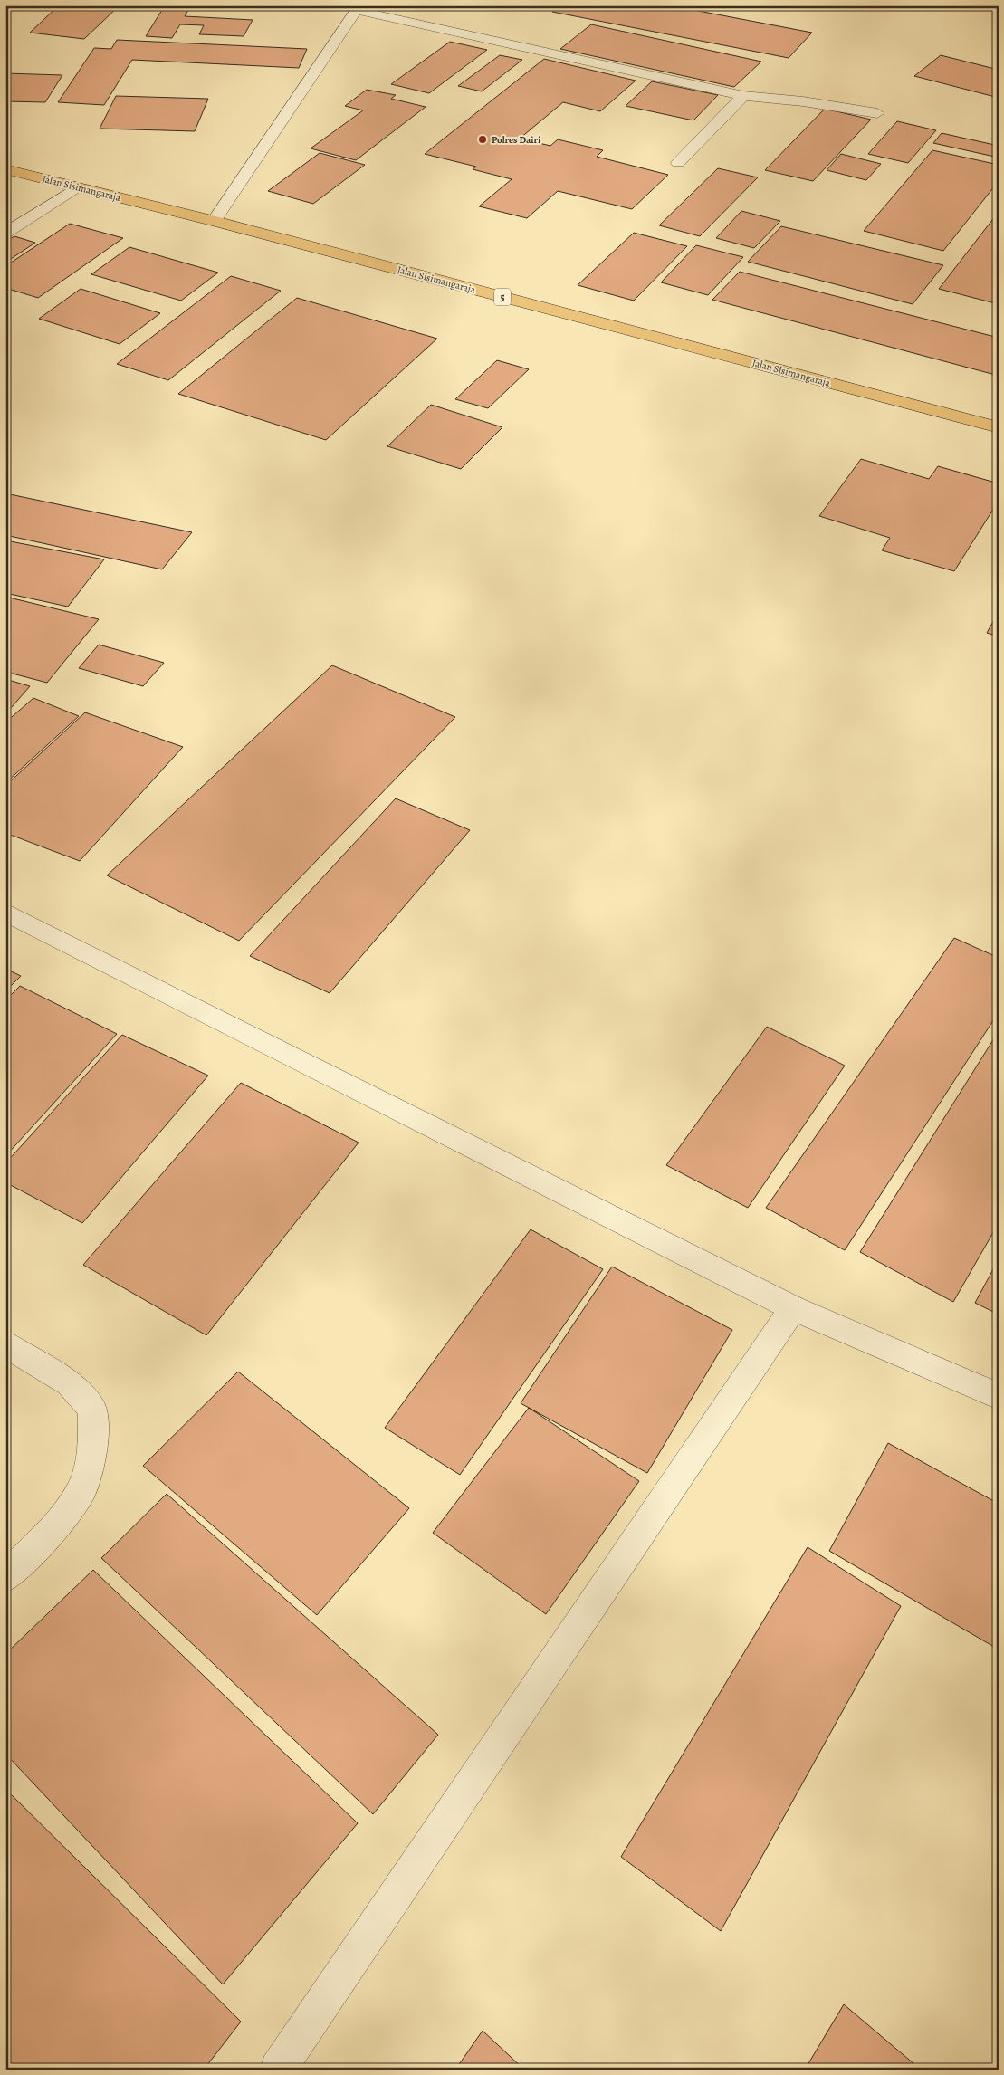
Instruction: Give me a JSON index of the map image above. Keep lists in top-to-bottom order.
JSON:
{
  "streets": {
    "highway": ["Jalan Sisimangaraja", "5"]
  },
  "places": ["Polres Dairi"]
}
